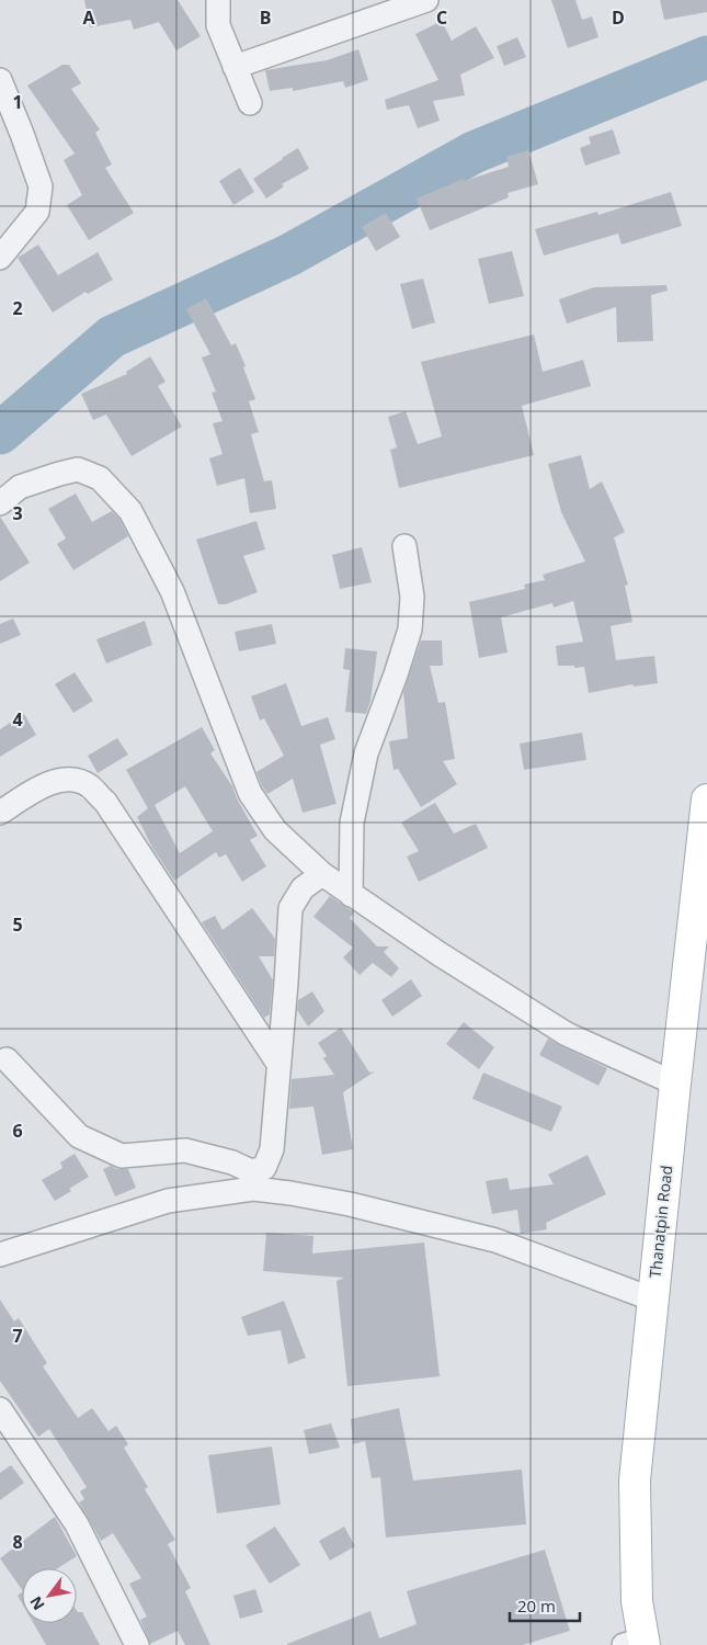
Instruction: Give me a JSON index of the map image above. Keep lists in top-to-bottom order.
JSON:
{
  "streets": {
    "main road": ["Thanatpin Road"]
  },
  "scale_bar": "20 m",
  "north": "bottom left",
  "grid": {
    "columns": [
      "A",
      "B",
      "C",
      "D"
    ],
    "rows": [
      "1",
      "2",
      "3",
      "4",
      "5",
      "6",
      "7",
      "8"
    ]
  }
}
